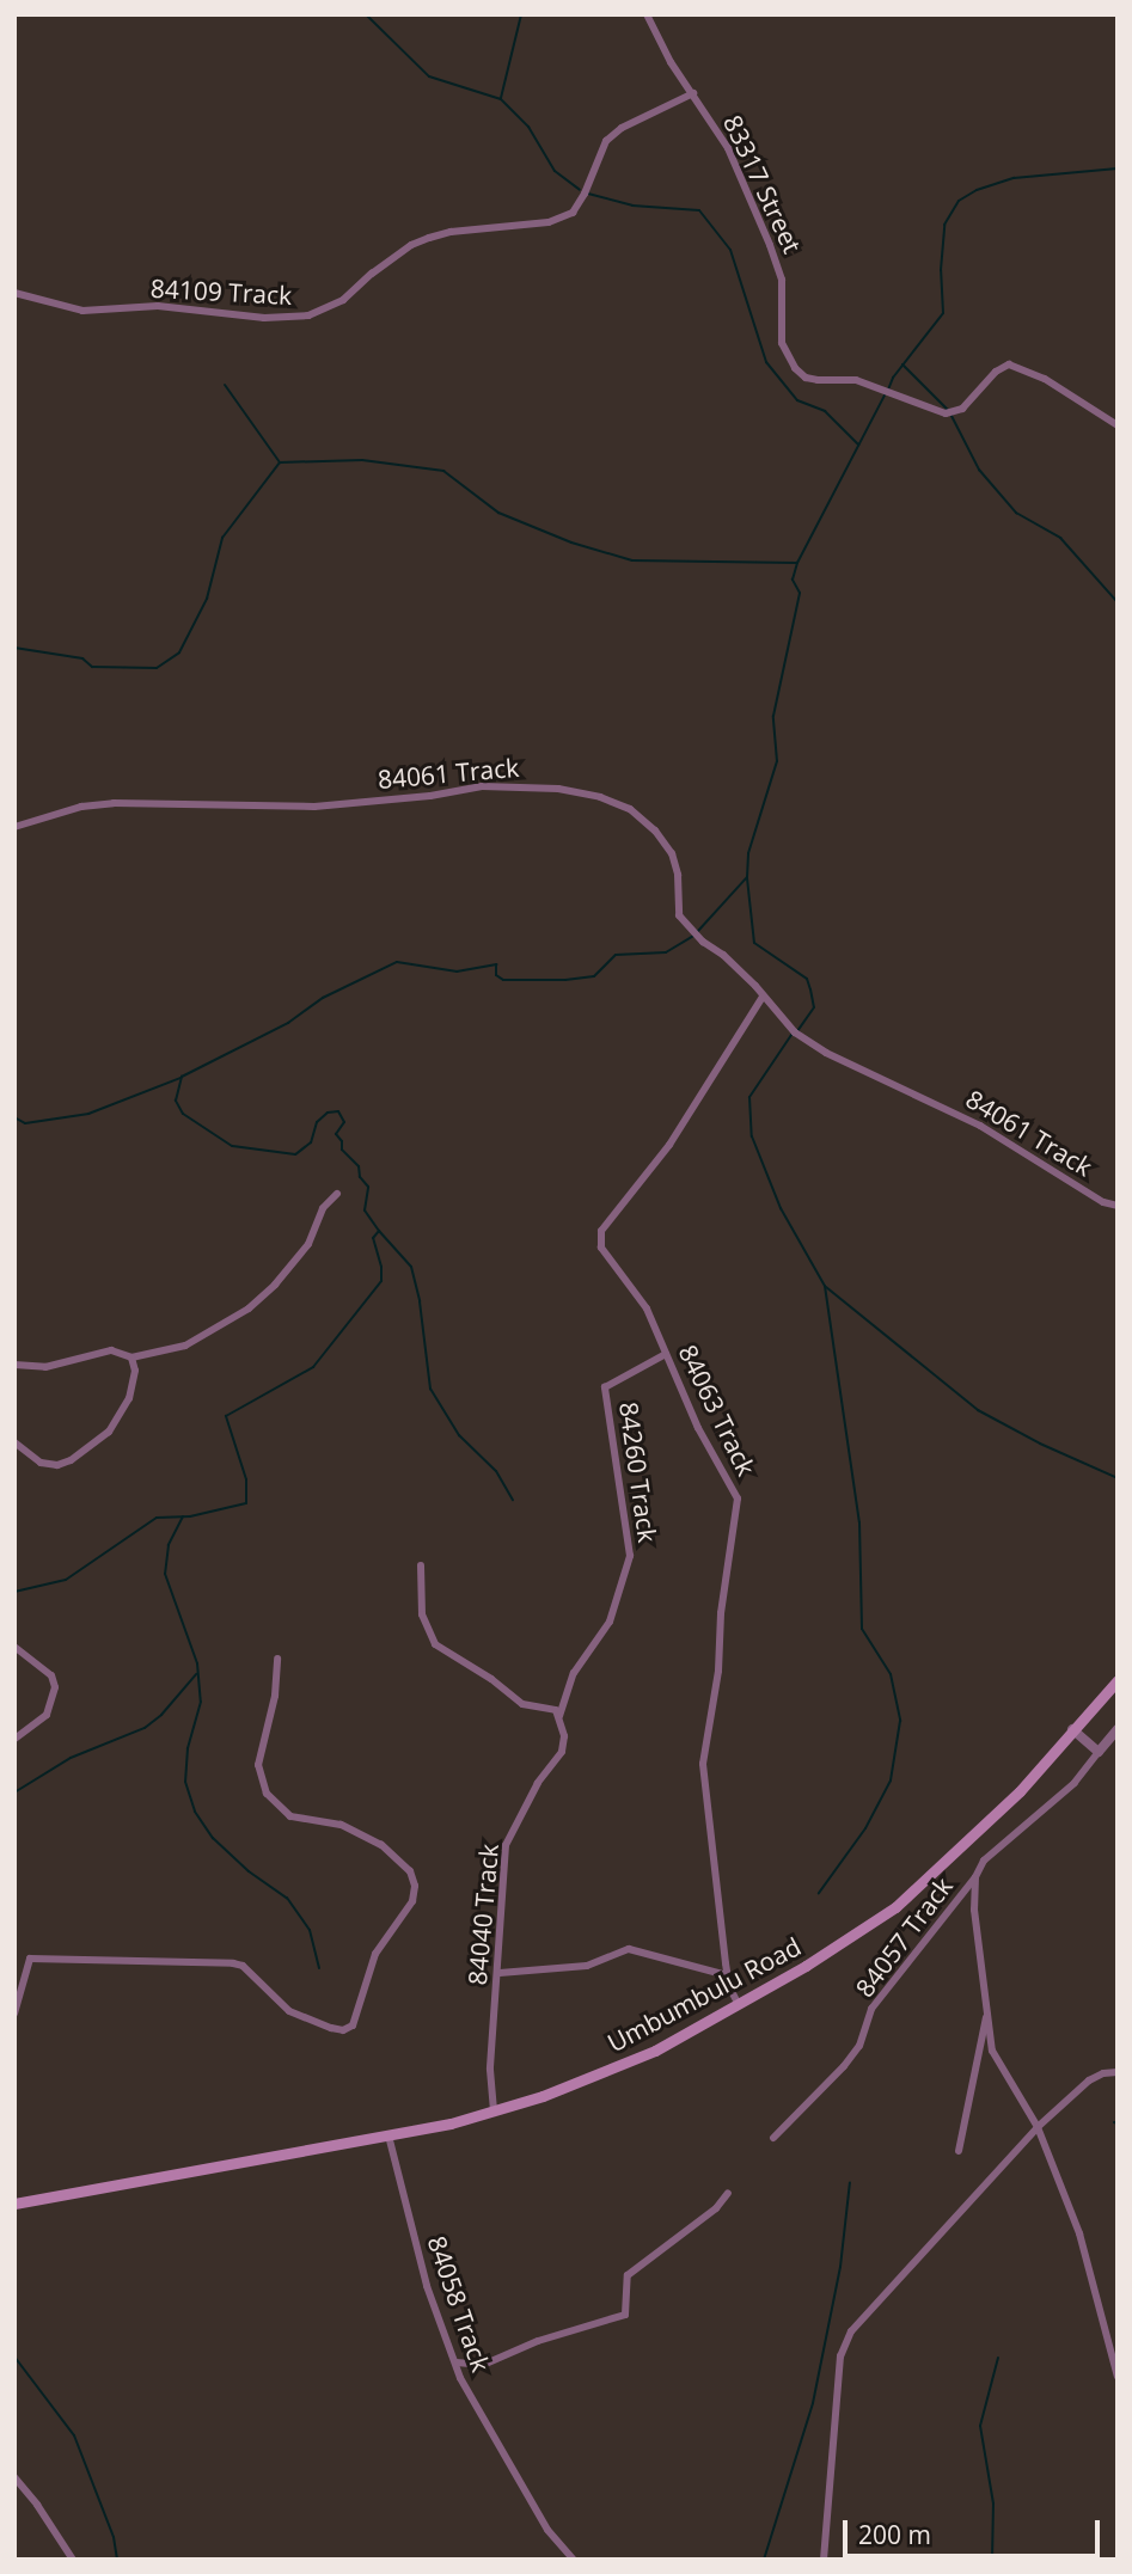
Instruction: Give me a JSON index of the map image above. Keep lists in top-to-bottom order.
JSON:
{
  "streets": {
    "main road": ["Umbumbulu Road"],
    "street": [
      "83317 Street",
      "84109 Track",
      "84061 Track",
      "84063 Track",
      "84260 Track",
      "84040 Track",
      "84057 Track",
      "84058 Track"
    ]
  },
  "crossings": [
    ["83317 Street", "84109 Track"],
    ["84061 Track", "84063 Track"],
    ["84063 Track", "84260 Track"],
    ["84063 Track", "Umbumbulu Road"],
    ["84260 Track", "84040 Track"],
    ["84040 Track", "Umbumbulu Road"],
    ["Umbumbulu Road", "84058 Track"]
  ],
  "scale_bar": "200 m"
}
